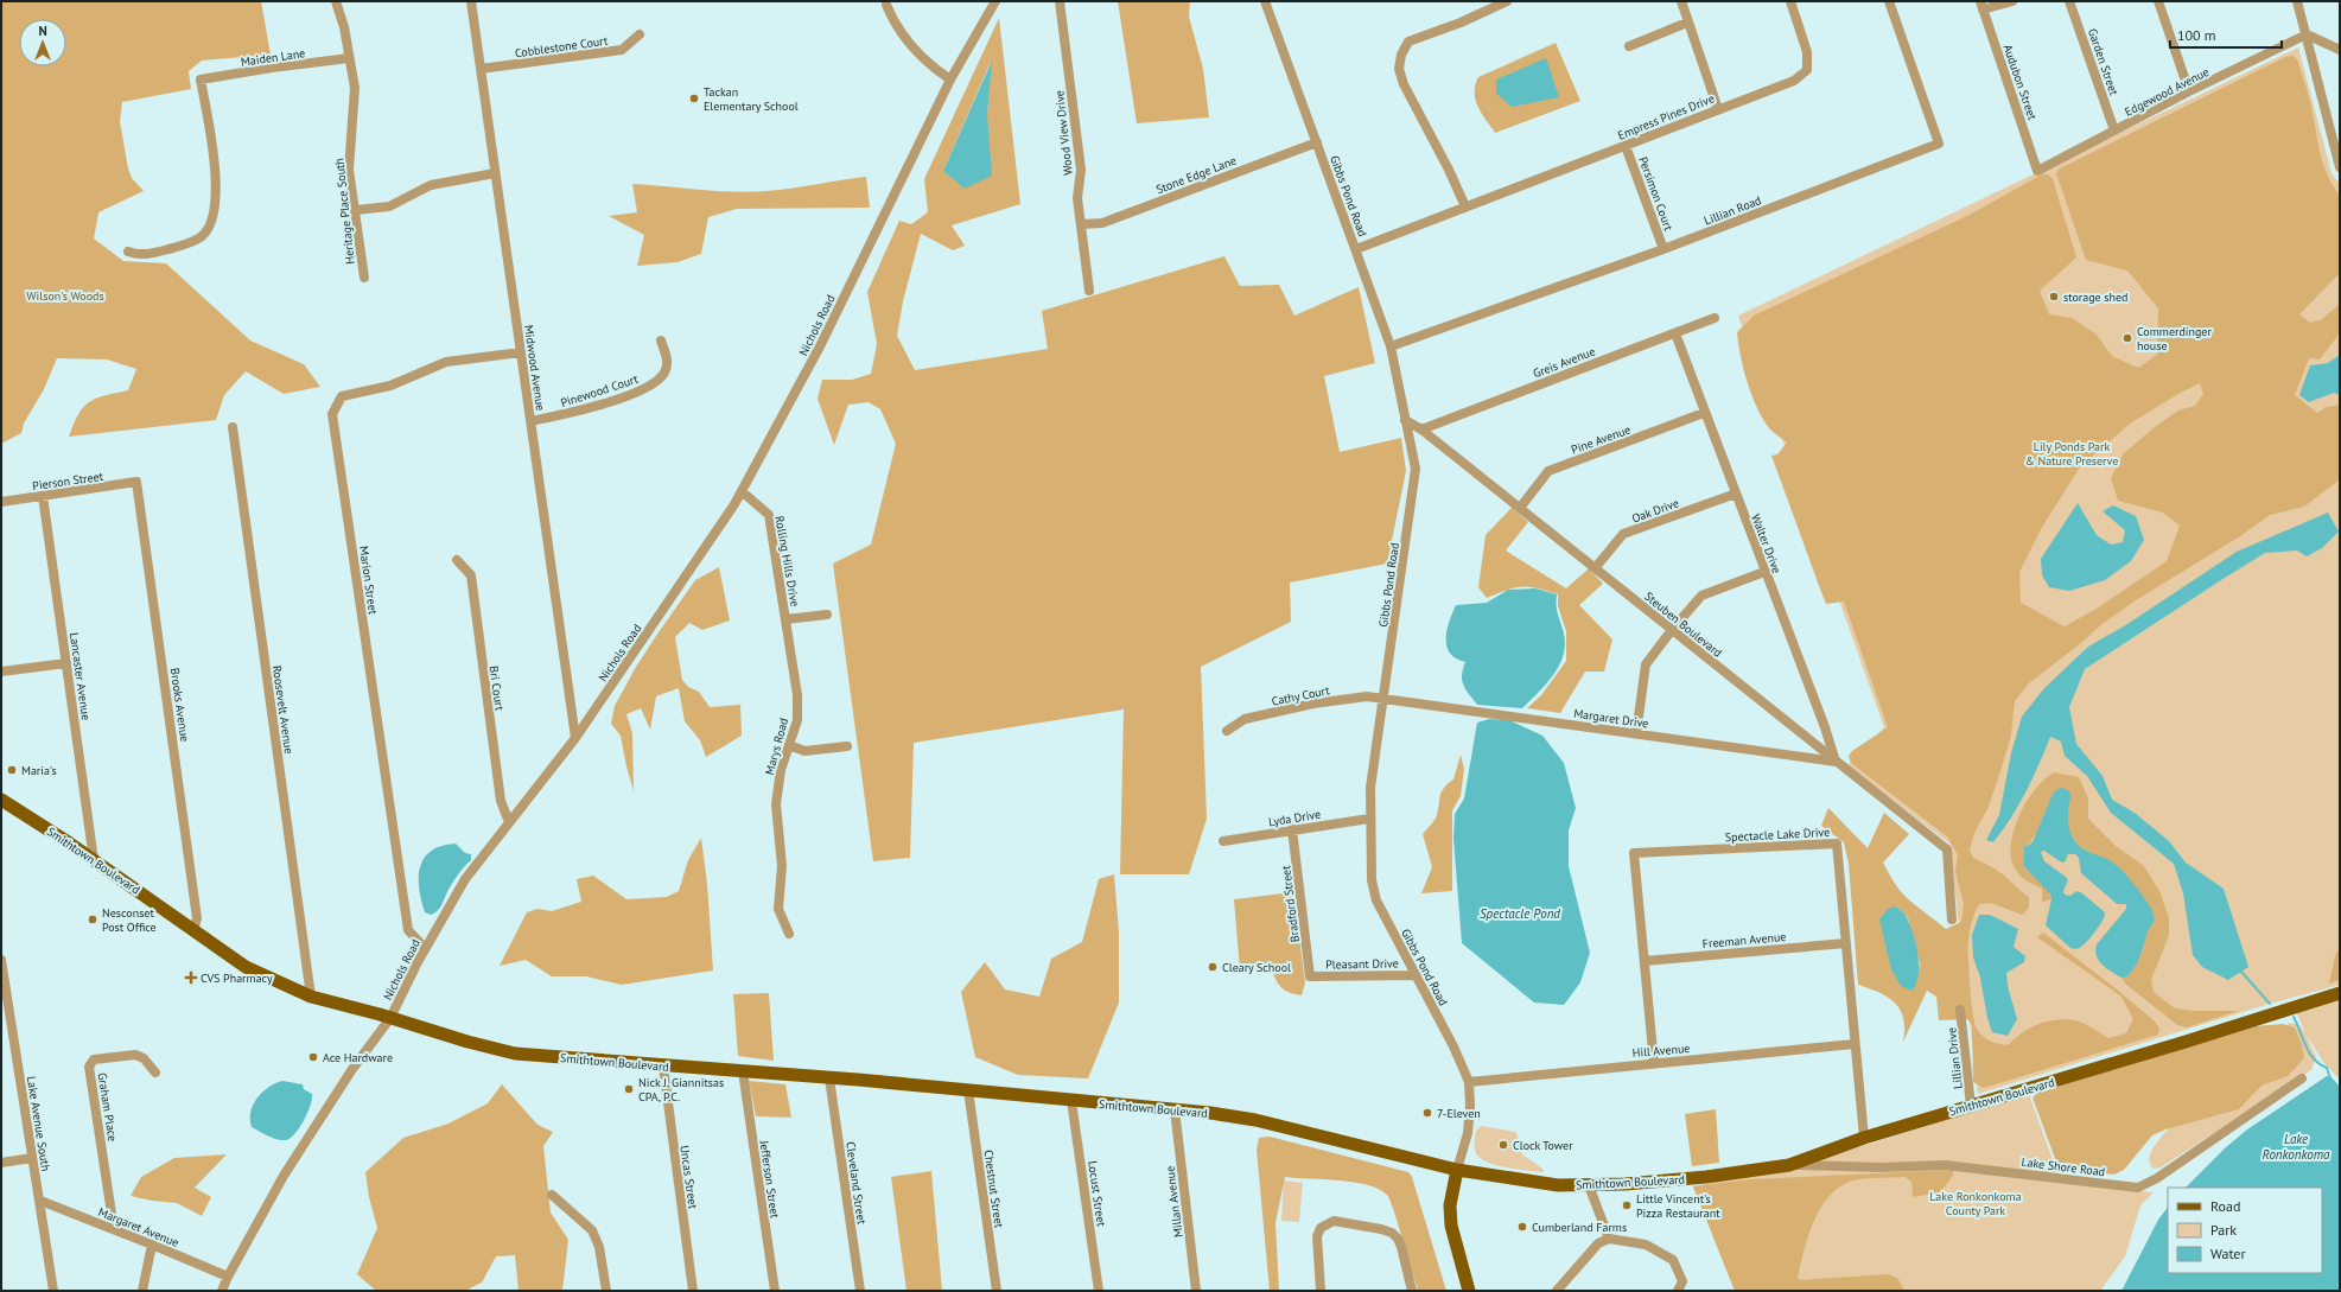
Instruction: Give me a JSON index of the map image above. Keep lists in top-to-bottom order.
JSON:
{
  "streets": {
    "main road": ["Smithtown Boulevard"],
    "street": [
      "Cobblestone Court",
      "Maiden Lane",
      "Garden Street",
      "Audubon Street",
      "Edgewood Avenue",
      "Empress Pines Drive",
      "Wood View Drive",
      "Stone Edge Lane",
      "Persimon Court",
      "Gibbs Pond Road",
      "Lillian Road",
      "Heritage Place South",
      "Nichols Road",
      "Greis Avenue",
      "Midwood Avenue",
      "Pinewood Court",
      "Pine Avenue",
      "Pierson Street",
      "Oak Drive",
      "Walter Drive",
      "Rolling Hills Drive",
      "Marion Street",
      "Steuben Boulevard",
      "Lancaster Avenue",
      "Bri Court",
      "Cathy Court",
      "Brooks Avenue",
      "Roosevelt Avenue",
      "Margaret Drive",
      "Marys Road",
      "Lyda Drive",
      "Spectacle Lake Drive",
      "Bradford Street",
      "Freeman Avenue",
      "Pleasant Drive",
      "Hill Avenue",
      "Lillian Drive",
      "Graham Place",
      "Lake Avenue South",
      "Lake Shore Road",
      "Uncas Street",
      "Jefferson Street",
      "Cleveland Street",
      "Chestnut Street",
      "Locust Street",
      "Millan Avenue",
      "Margaret Avenue"
    ]
  },
  "crossings": [
    ["Cobblestone Court", "Midwood Avenue"],
    ["Maiden Lane", "Heritage Place South"],
    ["Garden Street", "Edgewood Avenue"],
    ["Audubon Street", "Edgewood Avenue"],
    ["Empress Pines Drive", "Persimon Court"],
    ["Empress Pines Drive", "Gibbs Pond Road"],
    ["Wood View Drive", "Stone Edge Lane"],
    ["Stone Edge Lane", "Gibbs Pond Road"],
    ["Persimon Court", "Lillian Road"],
    ["Gibbs Pond Road", "Lillian Road"],
    ["Gibbs Pond Road", "Steuben Boulevard"],
    ["Gibbs Pond Road", "Cathy Court"],
    ["Gibbs Pond Road", "Margaret Drive"],
    ["Gibbs Pond Road", "Lyda Drive"],
    ["Gibbs Pond Road", "Smithtown Boulevard"],
    ["Gibbs Pond Road", "Pleasant Drive"],
    ["Gibbs Pond Road", "Hill Avenue"],
    ["Nichols Road", "Midwood Avenue"],
    ["Nichols Road", "Rolling Hills Drive"],
    ["Nichols Road", "Marion Street"],
    ["Nichols Road", "Bri Court"],
    ["Nichols Road", "Smithtown Boulevard"],
    ["Nichols Road", "Margaret Avenue"],
    ["Greis Avenue", "Walter Drive"],
    ["Greis Avenue", "Steuben Boulevard"],
    ["Midwood Avenue", "Pinewood Court"],
    ["Midwood Avenue", "Marion Street"],
    ["Pine Avenue", "Walter Drive"],
    ["Pine Avenue", "Steuben Boulevard"],
    ["Pierson Street", "Lancaster Avenue"],
    ["Pierson Street", "Brooks Avenue"],
    ["Oak Drive", "Walter Drive"],
    ["Oak Drive", "Steuben Boulevard"],
    ["Walter Drive", "Steuben Boulevard"],
    ["Walter Drive", "Margaret Drive"],
    ["Rolling Hills Drive", "Marys Road"],
    ["Steuben Boulevard", "Margaret Drive"],
    ["Lancaster Avenue", "Smithtown Boulevard"],
    ["Cathy Court", "Margaret Drive"],
    ["Brooks Avenue", "Smithtown Boulevard"],
    ["Roosevelt Avenue", "Smithtown Boulevard"],
    ["Lyda Drive", "Bradford Street"],
    ["Spectacle Lake Drive", "Smithtown Boulevard"],
    ["Spectacle Lake Drive", "Freeman Avenue"],
    ["Spectacle Lake Drive", "Hill Avenue"],
    ["Smithtown Boulevard", "Lillian Drive"],
    ["Smithtown Boulevard", "Lake Shore Road"],
    ["Smithtown Boulevard", "Uncas Street"],
    ["Smithtown Boulevard", "Jefferson Street"],
    ["Smithtown Boulevard", "Cleveland Street"],
    ["Smithtown Boulevard", "Chestnut Street"],
    ["Smithtown Boulevard", "Locust Street"],
    ["Smithtown Boulevard", "Millan Avenue"],
    ["Bradford Street", "Pleasant Drive"],
    ["Graham Place", "Margaret Avenue"],
    ["Lake Avenue South", "Margaret Avenue"]
  ],
  "water": ["Spectacle Pond", "Lake Ronkonkoma"],
  "parks": ["Wilson's Woods", "Lily Ponds Park & Nature Preserve", "Lake Ronkonkoma County Park"],
  "places": {
    "other": [
      "Tackan Elementary School",
      "storage shed",
      "Commerdinger house",
      "Maria's",
      "Nesconset Post Office",
      "Cleary School",
      "Ace Hardware",
      "Nick J. Giannitsas CPA, P.C.",
      "7-Eleven",
      "Clock Tower",
      "Little Vincent's Pizza Restaurant",
      "Cumberland Farms"
    ],
    "health": ["CVS Pharmacy"]
  },
  "legend": ["Road", "Park", "Water"],
  "scale_bar": "100 m",
  "north": "top"
}
